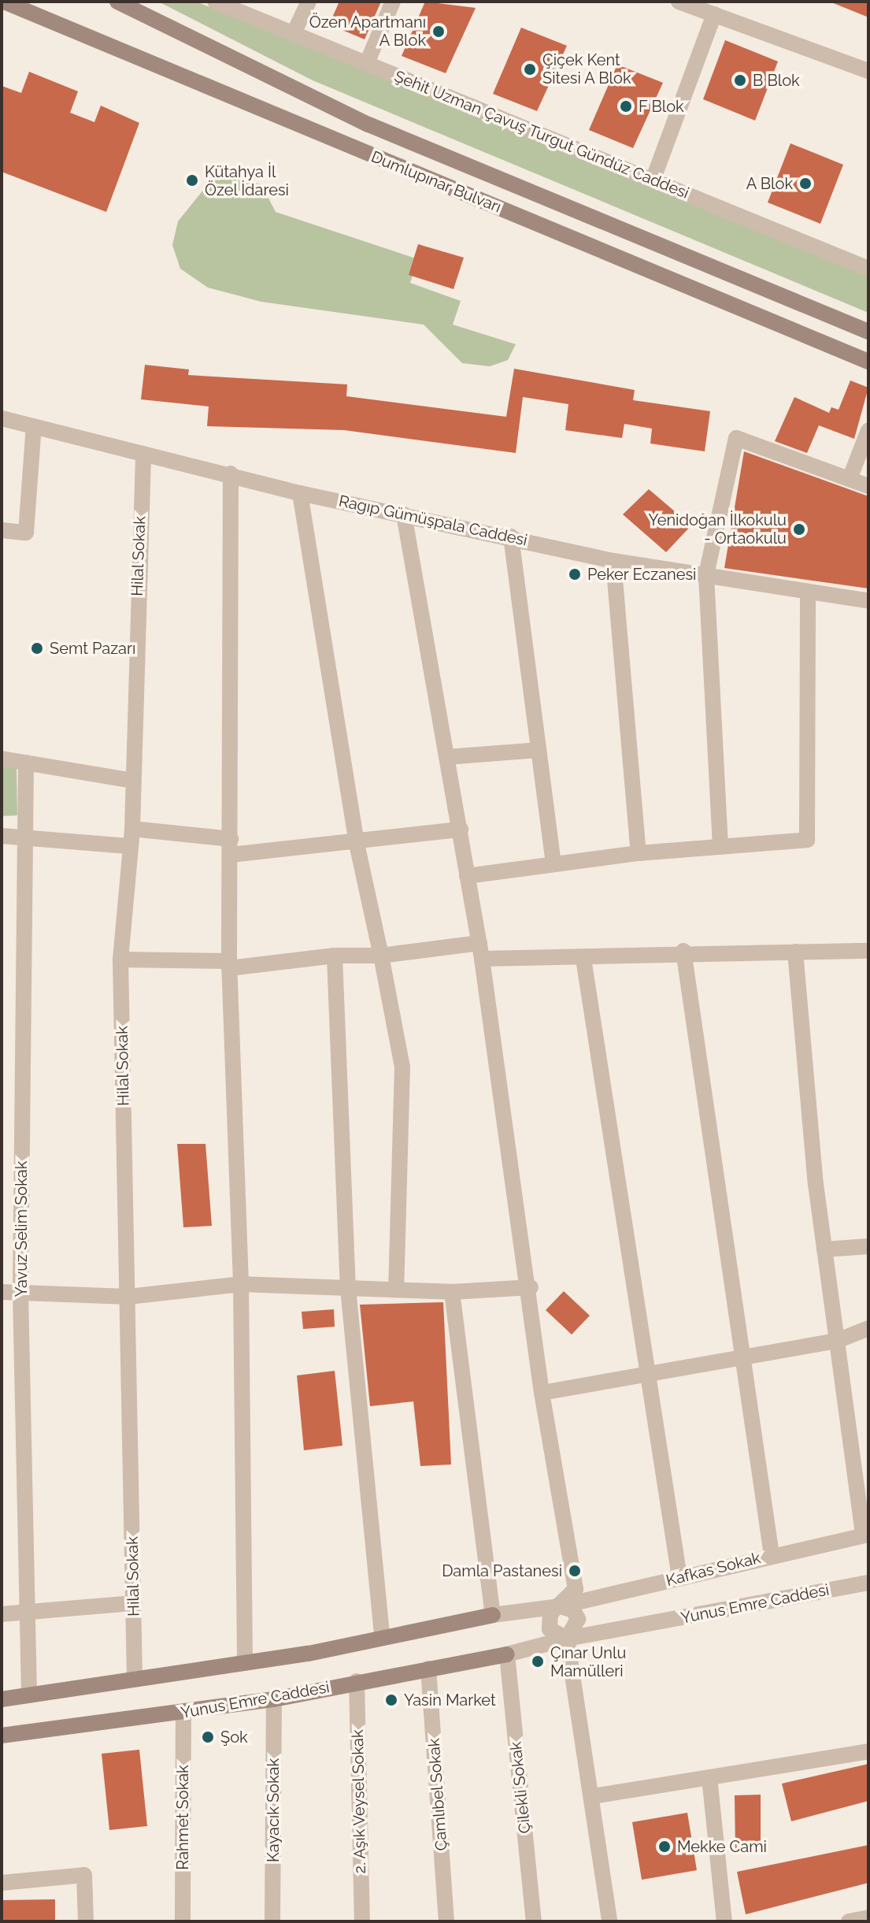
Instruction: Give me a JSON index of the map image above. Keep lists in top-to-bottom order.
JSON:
{
  "streets": {
    "main road": ["Dumlupınar Bulvarı", "Yunus Emre Caddesi"],
    "street": [
      "Şehit Uzman Çavuş Turgut Gündüz Caddesi",
      "Ragıp Gümüşpala Caddesi",
      "Hilal Sokak",
      "Yavuz Selim Sokak",
      "Kafkas Sokak",
      "Çilekli Sokak",
      "Çamlıbel Sokak",
      "2. Aşık Veysel Sokak",
      "Kayacık Sokak",
      "Rahmet Sokak"
    ]
  },
  "crossings": [
    ["Ragıp Gümüşpala Caddesi", "Hilal Sokak"],
    ["Kafkas Sokak", "Yunus Emre Caddesi"],
    ["Yunus Emre Caddesi", "Çilekli Sokak"],
    ["Yunus Emre Caddesi", "Çamlıbel Sokak"],
    ["Yunus Emre Caddesi", "2. Aşık Veysel Sokak"],
    ["Yunus Emre Caddesi", "Kayacık Sokak"],
    ["Yunus Emre Caddesi", "Rahmet Sokak"]
  ],
  "places": [
    "Özen Apartmanı A Blok",
    "Çiçek Kent Sitesi A Blok",
    "B Blok",
    "F Blok",
    "Kütahya İl Özel İdaresi",
    "A Blok",
    "Yenidoğan İlkokulu - Ortaokulu",
    "Peker Eczanesi",
    "Semt Pazarı",
    "Damla Pastanesi",
    "Çınar Unlu Mamülleri",
    "Yasin Market",
    "Şok",
    "Mekke Cami"
  ]
}
